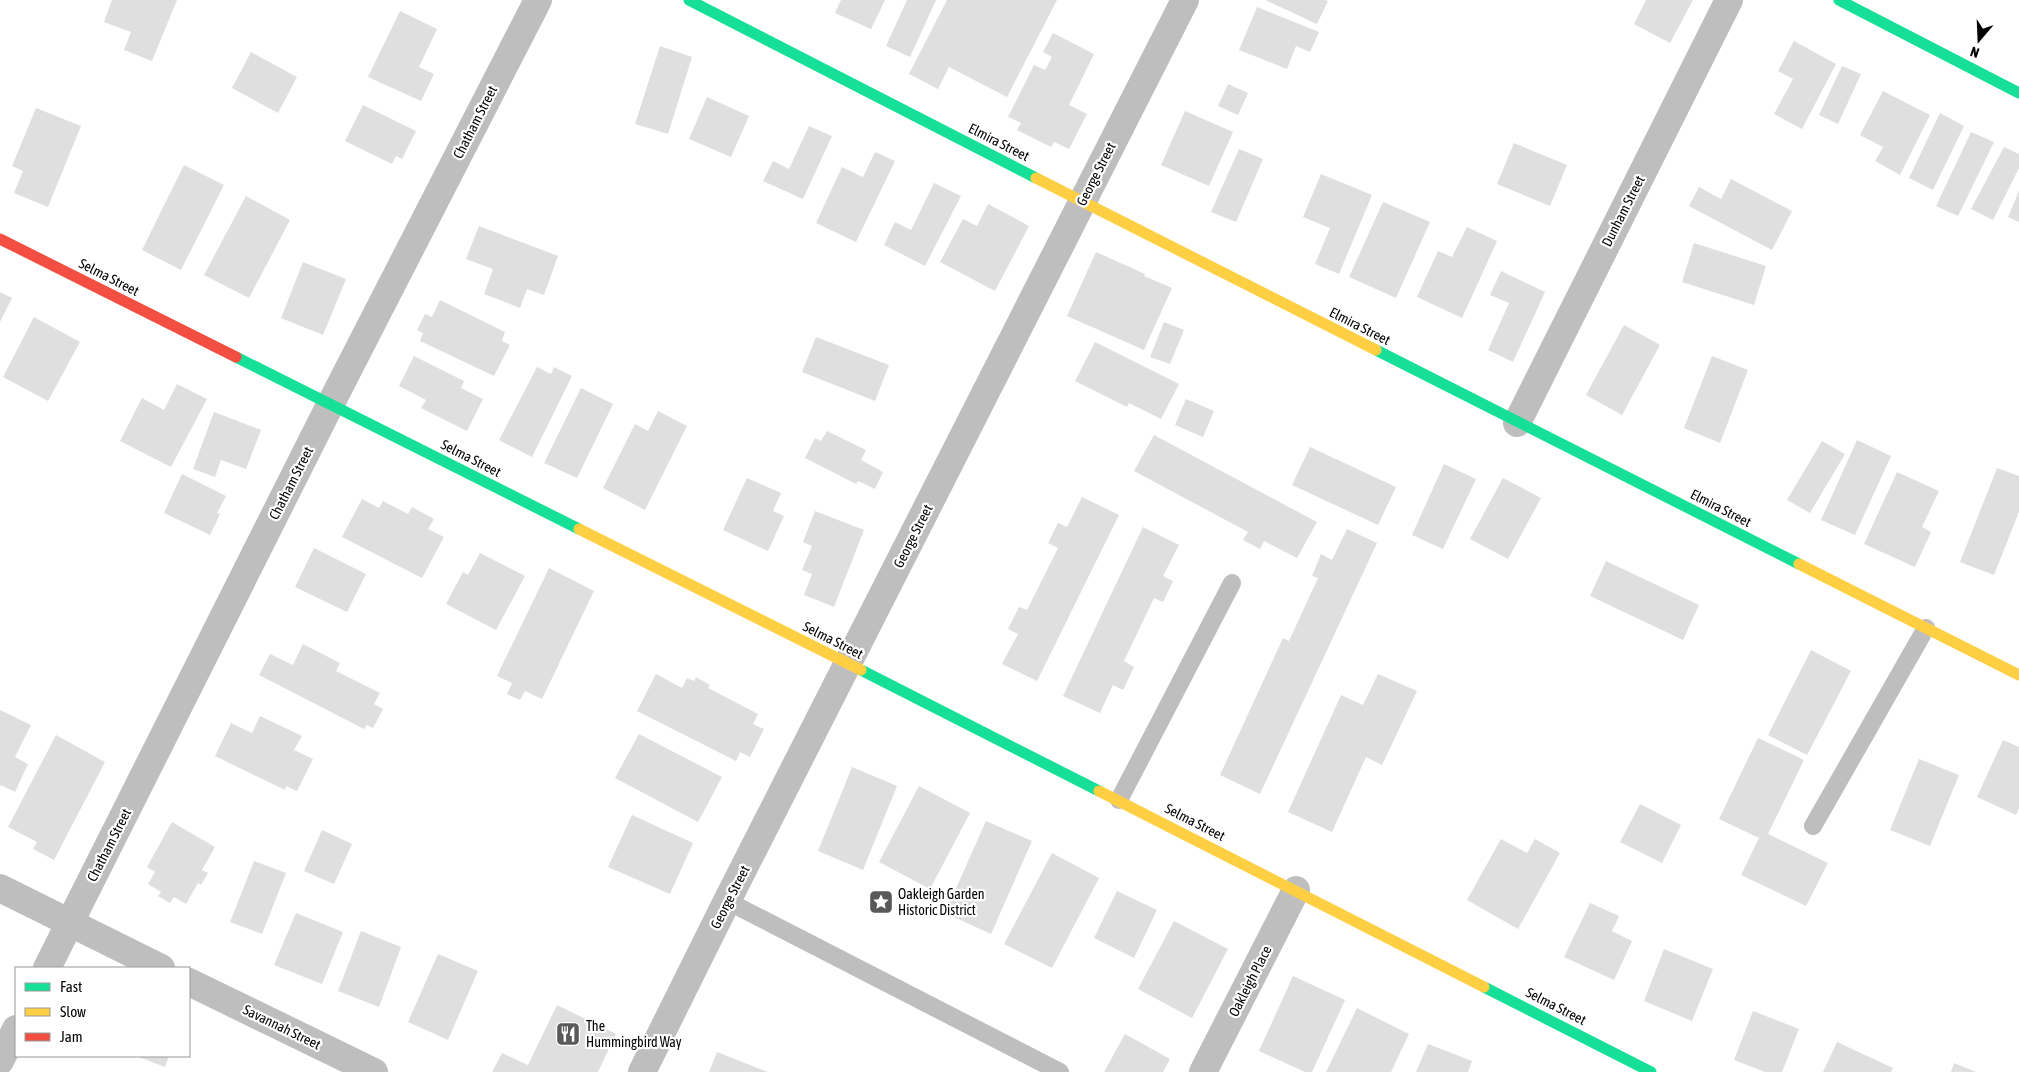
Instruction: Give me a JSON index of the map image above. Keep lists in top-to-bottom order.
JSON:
{
  "streets": {
    "street": [
      "Chatham Street",
      "Elmira Street",
      "George Street",
      "Dunham Street",
      "Selma Street",
      "Oakleigh Place",
      "Savannah Street"
    ]
  },
  "crossings": [
    ["Chatham Street", "Selma Street"],
    ["Elmira Street", "George Street"],
    ["Elmira Street", "Dunham Street"],
    ["George Street", "Selma Street"],
    ["Selma Street", "Oakleigh Place"]
  ],
  "places": {
    "place": ["Oakleigh Garden Historic District"],
    "restaurant": ["The Hummingbird Way"]
  },
  "legend": ["Fast", "Slow", "Jam"],
  "north": "bottom"
}
